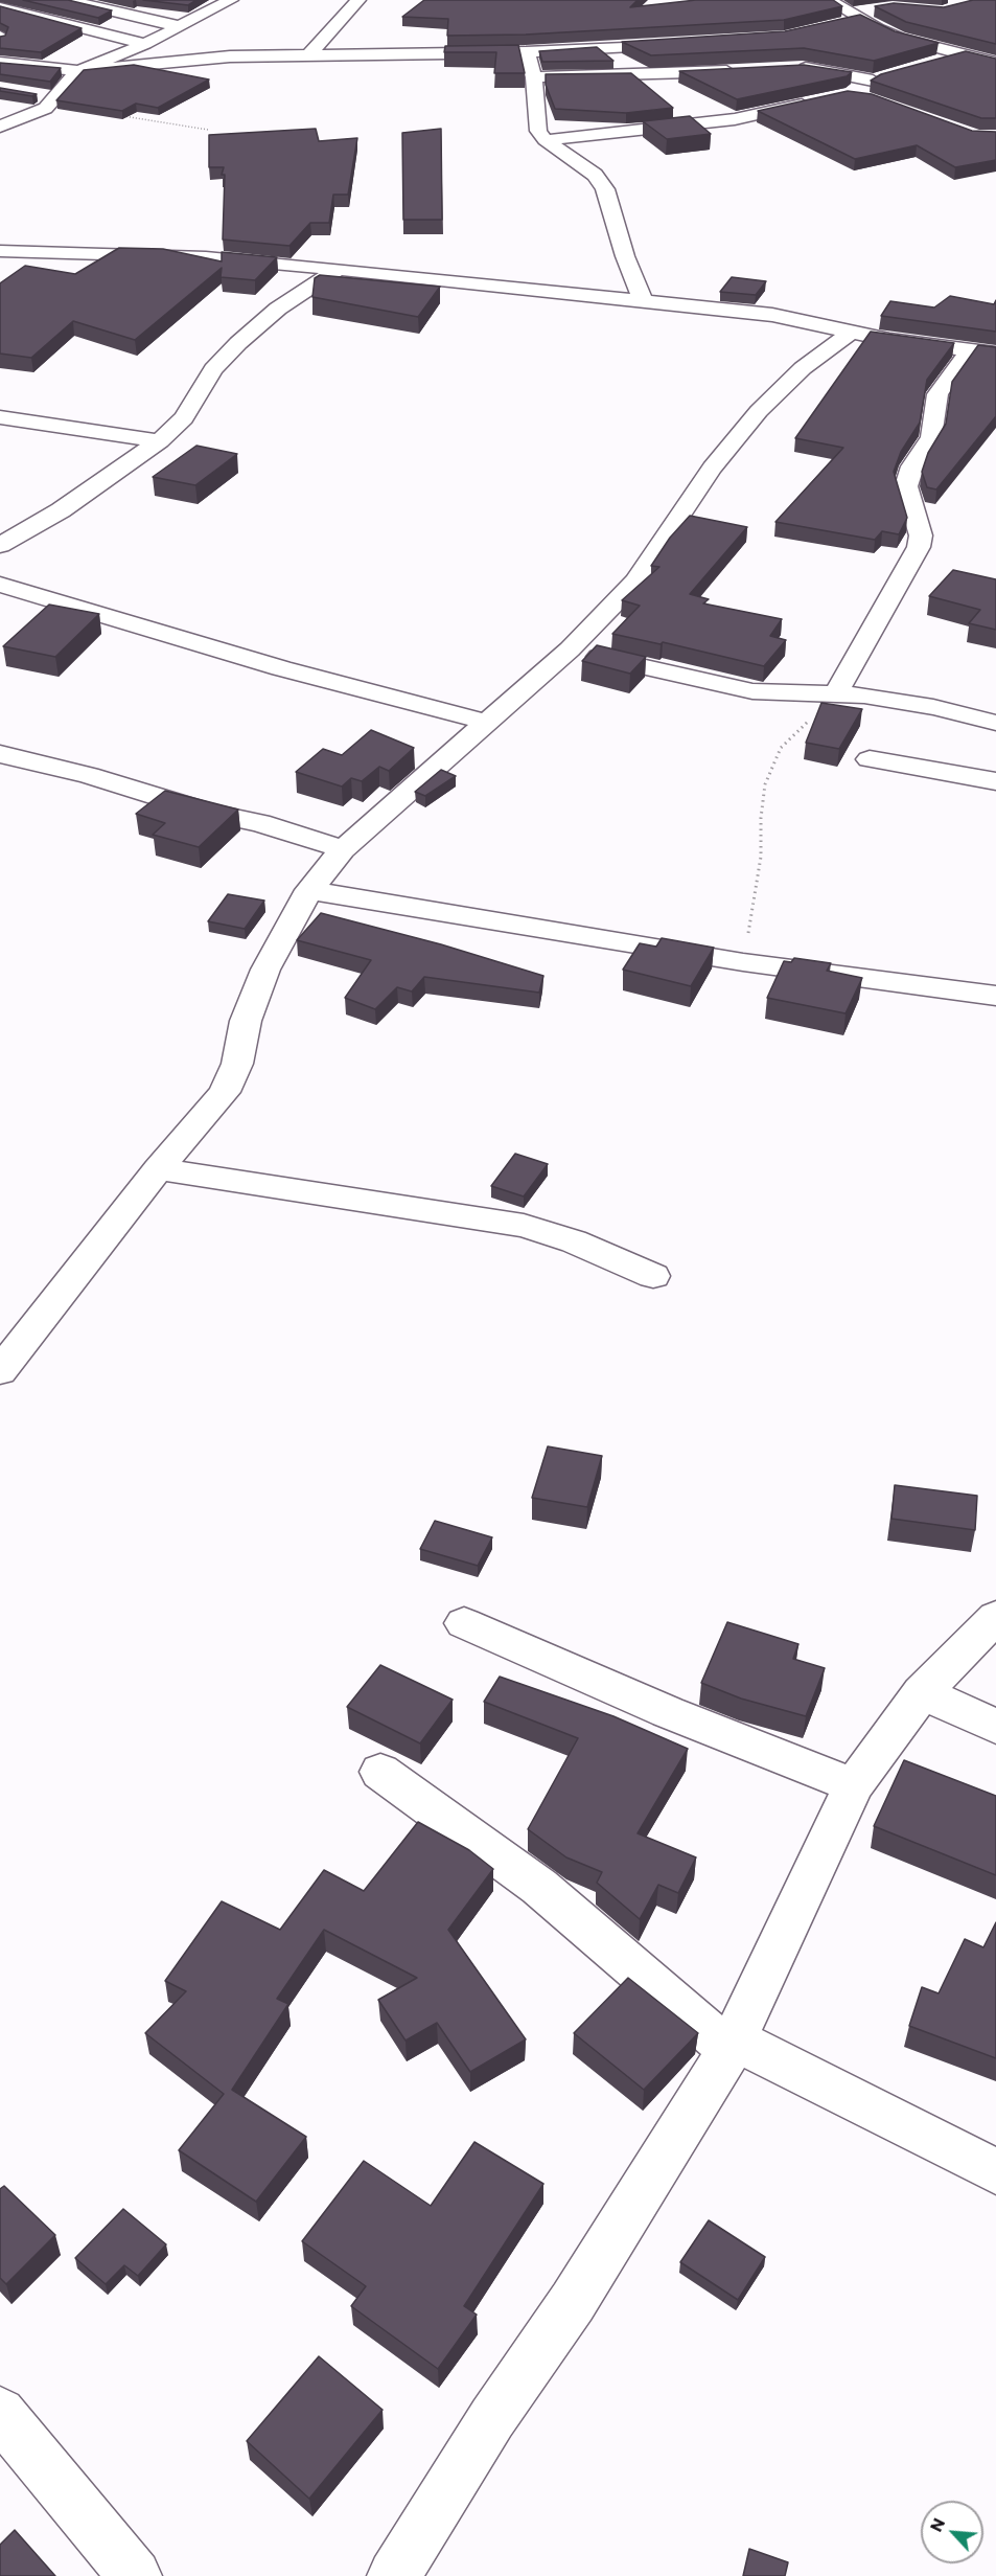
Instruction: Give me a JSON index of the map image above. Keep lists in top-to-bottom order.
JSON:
{
  "north": "top left"
}
